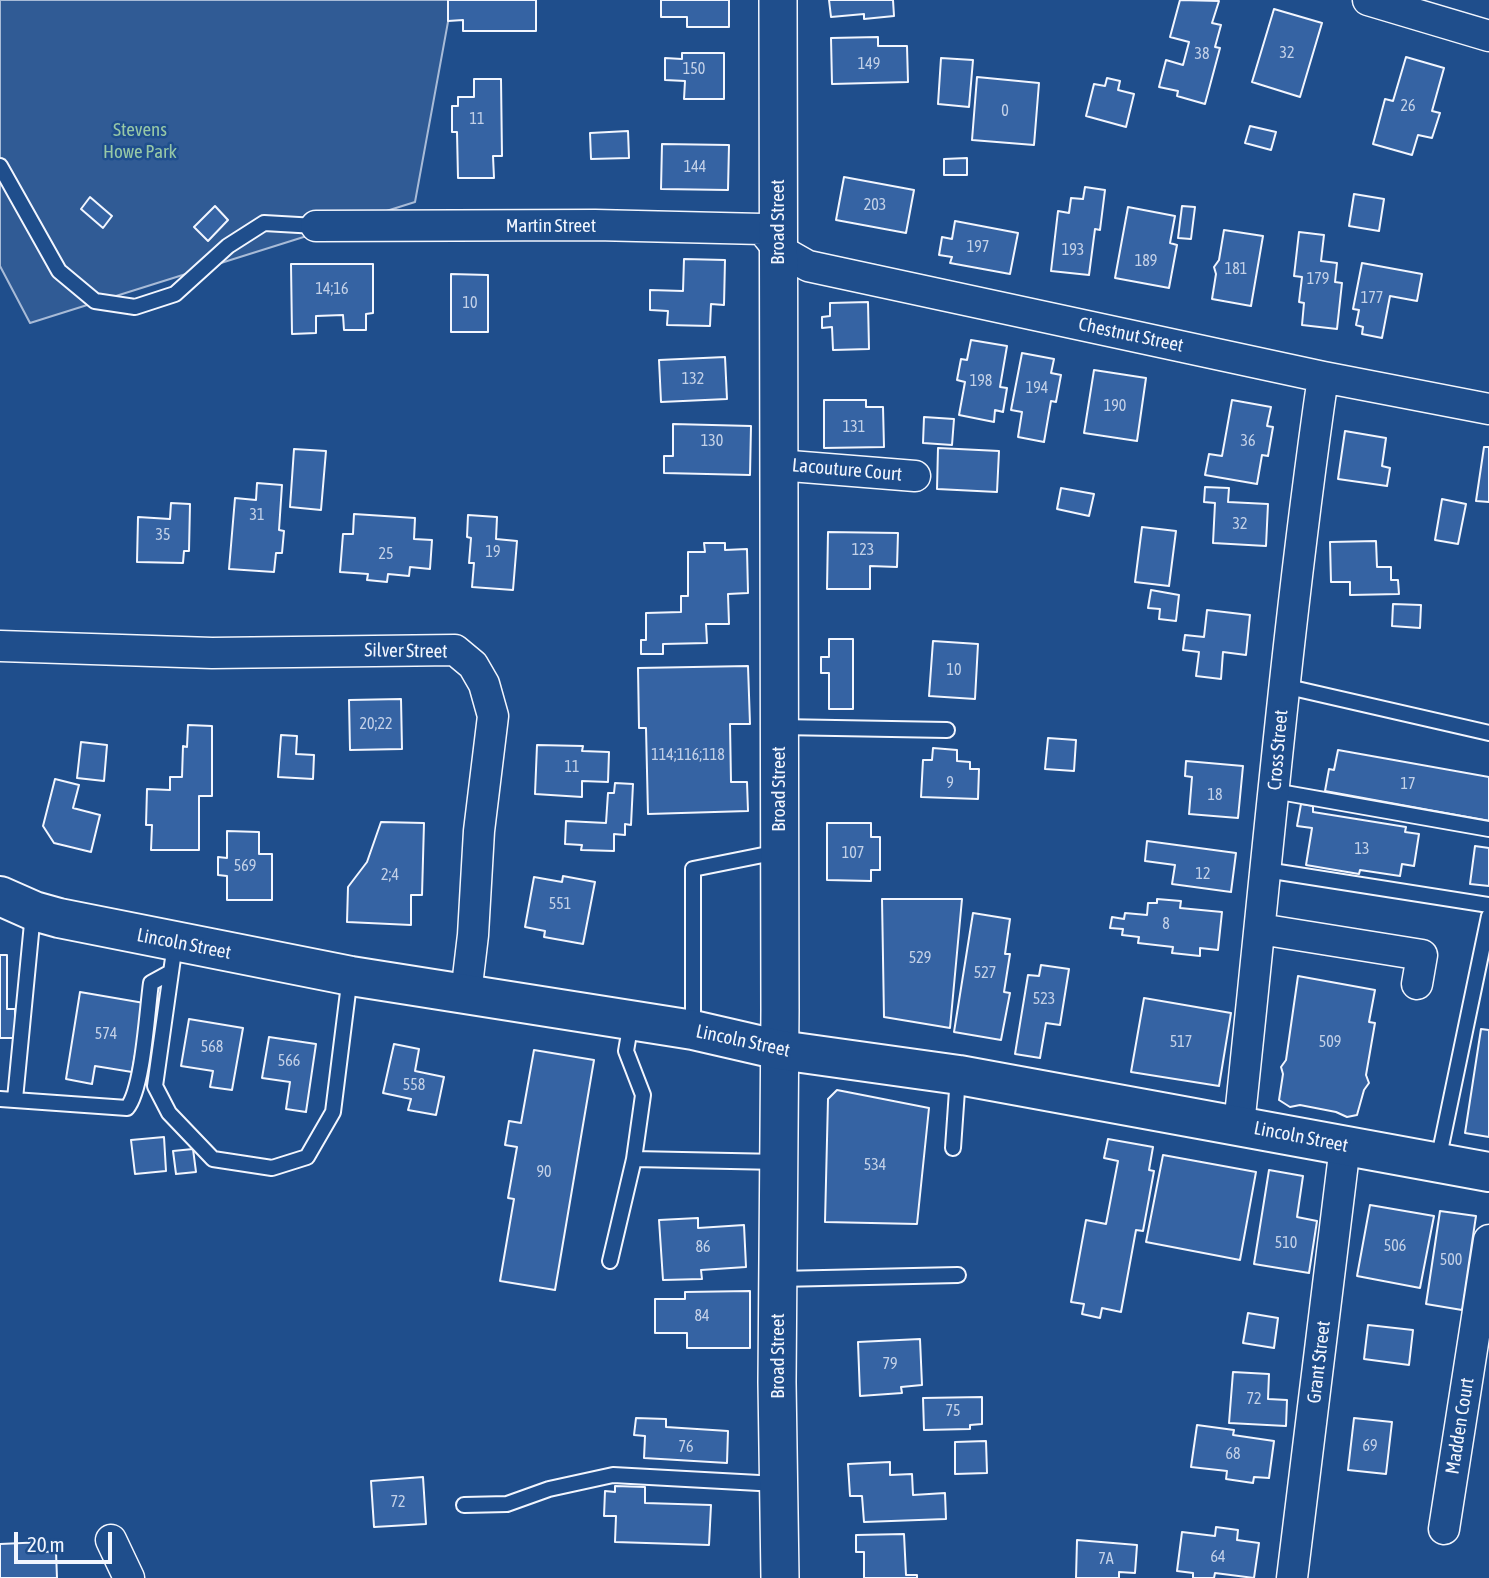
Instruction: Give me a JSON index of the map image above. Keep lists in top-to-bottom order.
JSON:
{
  "streets": {
    "main road": ["Lincoln Street"],
    "street": [
      "Broad Street",
      "Martin Street",
      "Chestnut Street",
      "Lacouture Court",
      "Silver Street",
      "Cross Street",
      "Grant Street",
      "Madden Court"
    ]
  },
  "crossings": [
    ["Broad Street", "Martin Street"],
    ["Broad Street", "Chestnut Street"],
    ["Broad Street", "Lacouture Court"],
    ["Broad Street", "Lincoln Street"],
    ["Martin Street", "Chestnut Street"],
    ["Chestnut Street", "Cross Street"],
    ["Silver Street", "Lincoln Street"],
    ["Cross Street", "Lincoln Street"],
    ["Lincoln Street", "Grant Street"]
  ],
  "parks": ["Stevens Howe Park"],
  "house_numbers": [
    "32",
    "38",
    "149",
    "150",
    "26",
    "0",
    "11",
    "144",
    "203",
    "197",
    "193",
    "189",
    "181",
    "179",
    "14;16",
    "177",
    "10",
    "132",
    "198",
    "194",
    "190",
    "131",
    "130",
    "36",
    "31",
    "32",
    "35",
    "123",
    "19",
    "25",
    "10",
    "20;22",
    "114;116;118",
    "11",
    "9",
    "17",
    "18",
    "13",
    "107",
    "569",
    "12",
    "2;4",
    "551",
    "8",
    "529",
    "527",
    "523",
    "574",
    "517",
    "509",
    "568",
    "566",
    "558",
    "534",
    "90",
    "510",
    "506",
    "86",
    "500",
    "84",
    "79",
    "72",
    "75",
    "69",
    "76",
    "68",
    "72",
    "64",
    "7A"
  ],
  "scale_bar": "20 m"
}
